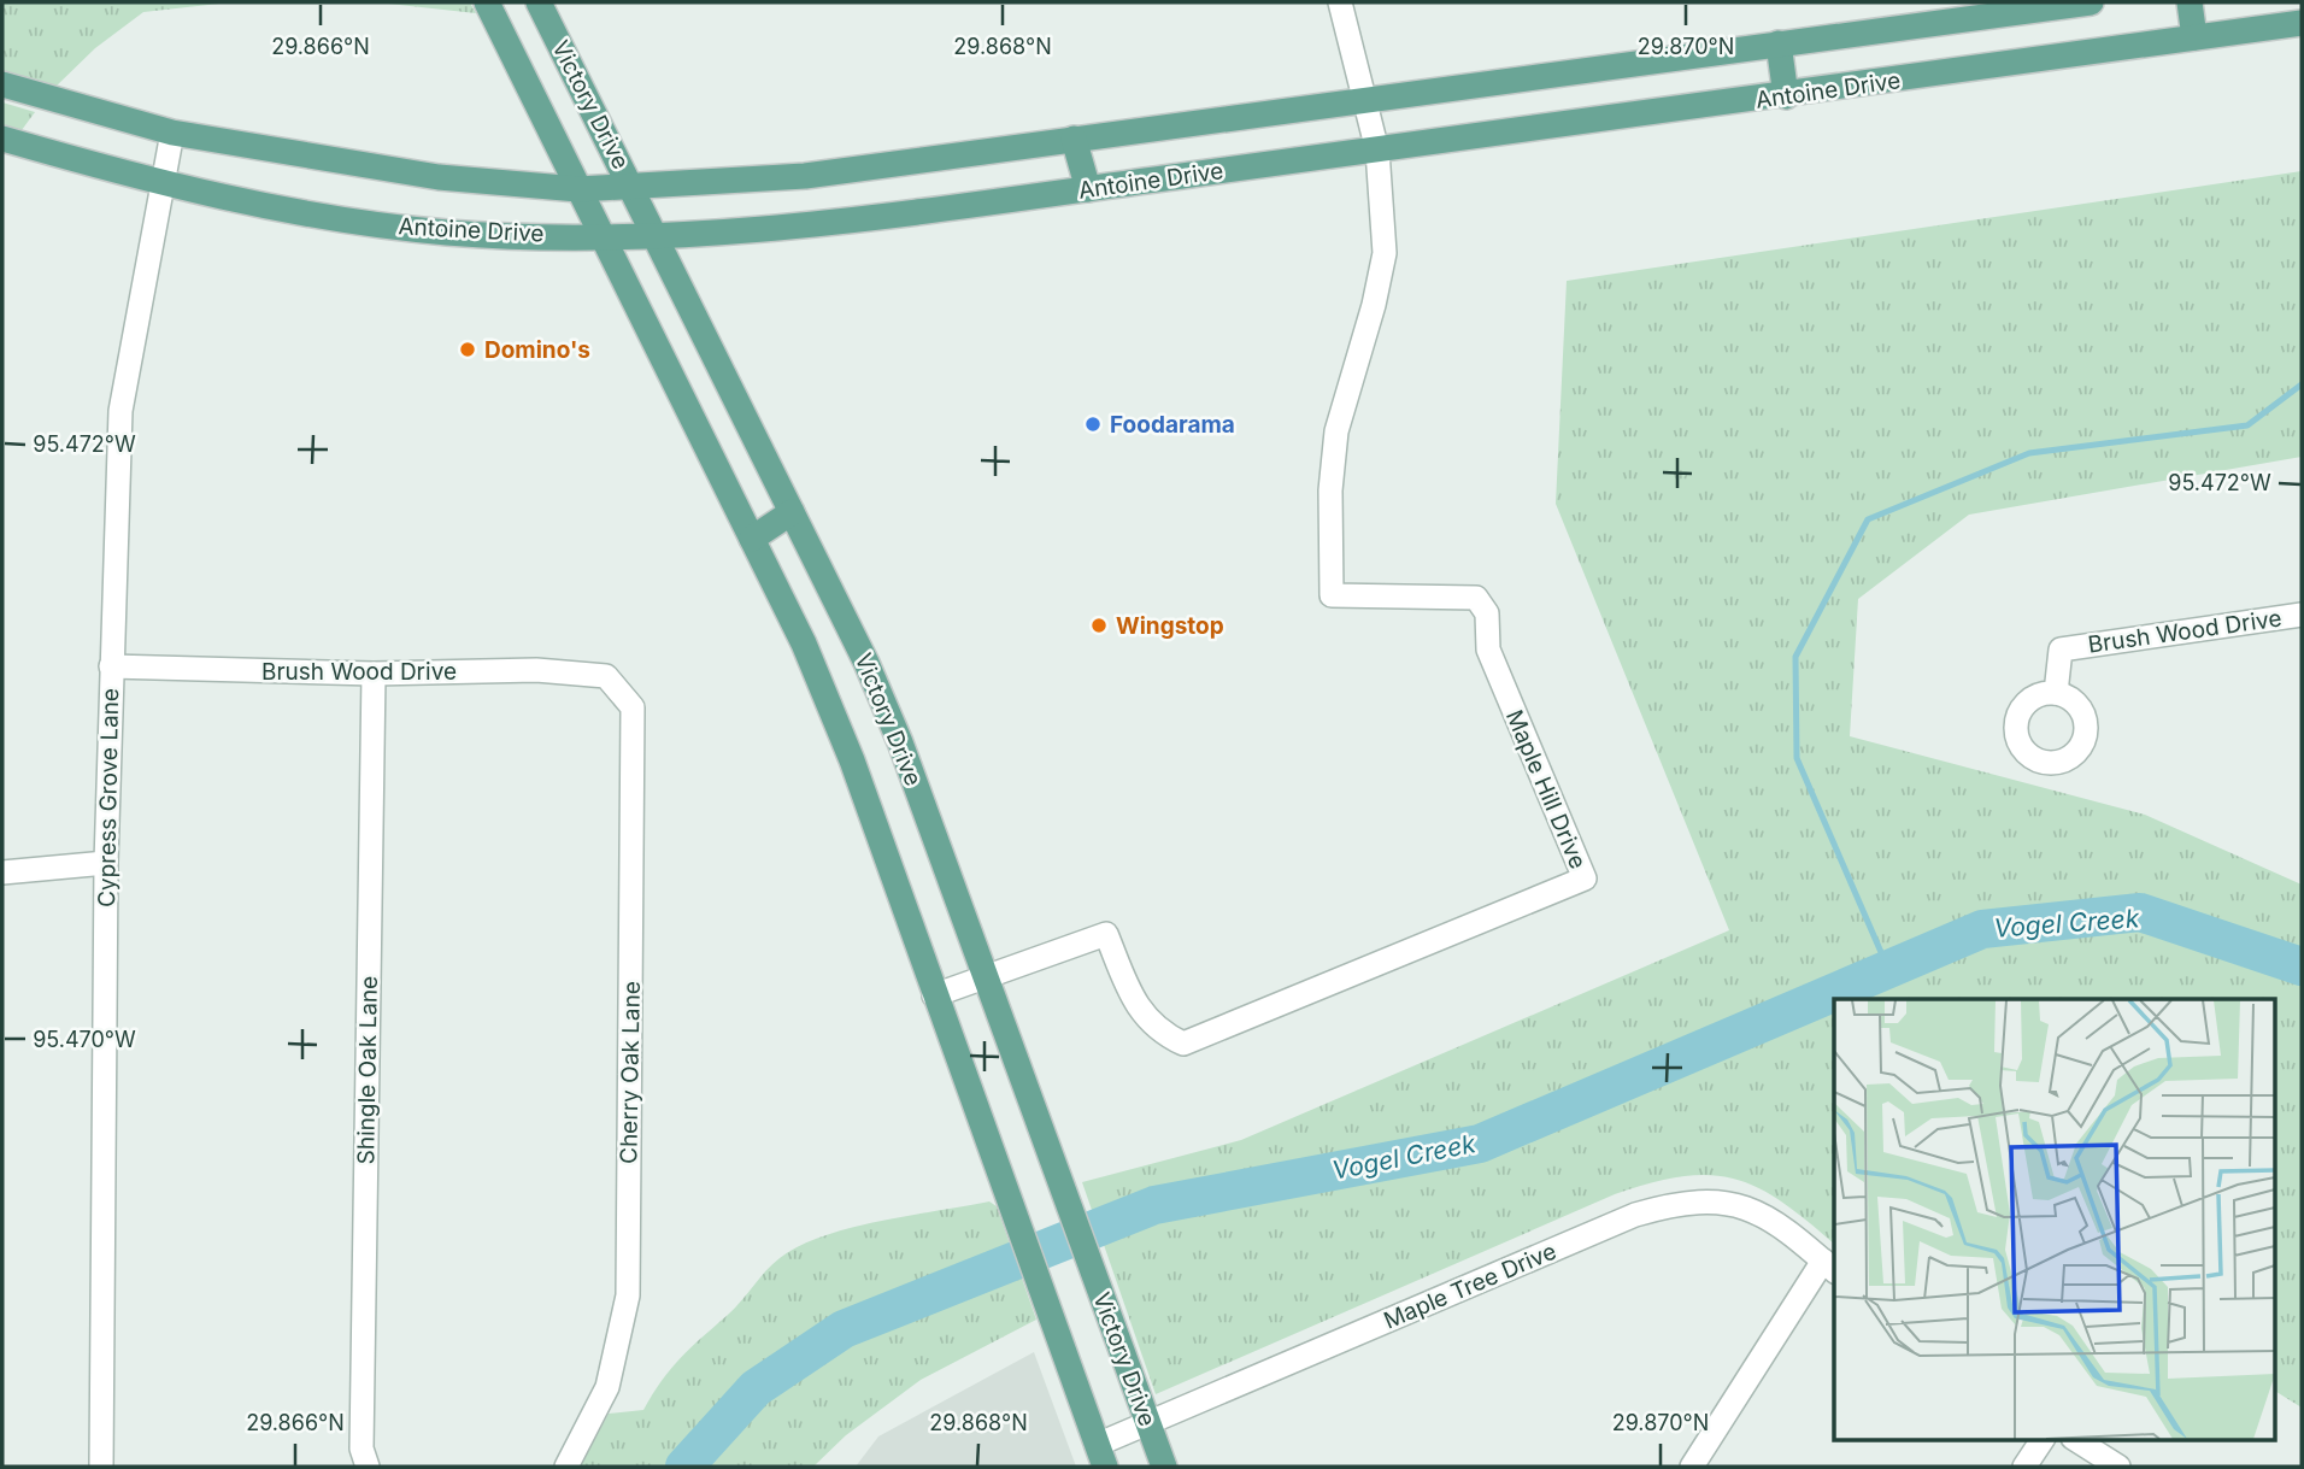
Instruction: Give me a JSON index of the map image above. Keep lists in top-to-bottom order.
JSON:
{
  "streets": {
    "main road": ["Antoine Drive", "Victory Drive"],
    "street": [
      "Brush Wood Drive",
      "Maple Hill Drive",
      "Cypress Grove Lane",
      "Shingle Oak Lane",
      "Cherry Oak Lane",
      "Maple Tree Drive"
    ]
  },
  "crossings": [
    ["Antoine Drive", "Victory Drive"],
    ["Antoine Drive", "Maple Hill Drive"],
    ["Antoine Drive", "Cypress Grove Lane"],
    ["Victory Drive", "Maple Hill Drive"],
    ["Victory Drive", "Maple Tree Drive"],
    ["Brush Wood Drive", "Cypress Grove Lane"],
    ["Brush Wood Drive", "Shingle Oak Lane"],
    ["Brush Wood Drive", "Cherry Oak Lane"]
  ],
  "water": ["Vogel Creek"],
  "places": ["Domino's", "Foodarama", "Wingstop"],
  "coordinates": [
    "29.866°N",
    "29.868°N",
    "29.870°N",
    "95.472°W",
    "95.470°W"
  ]
}
